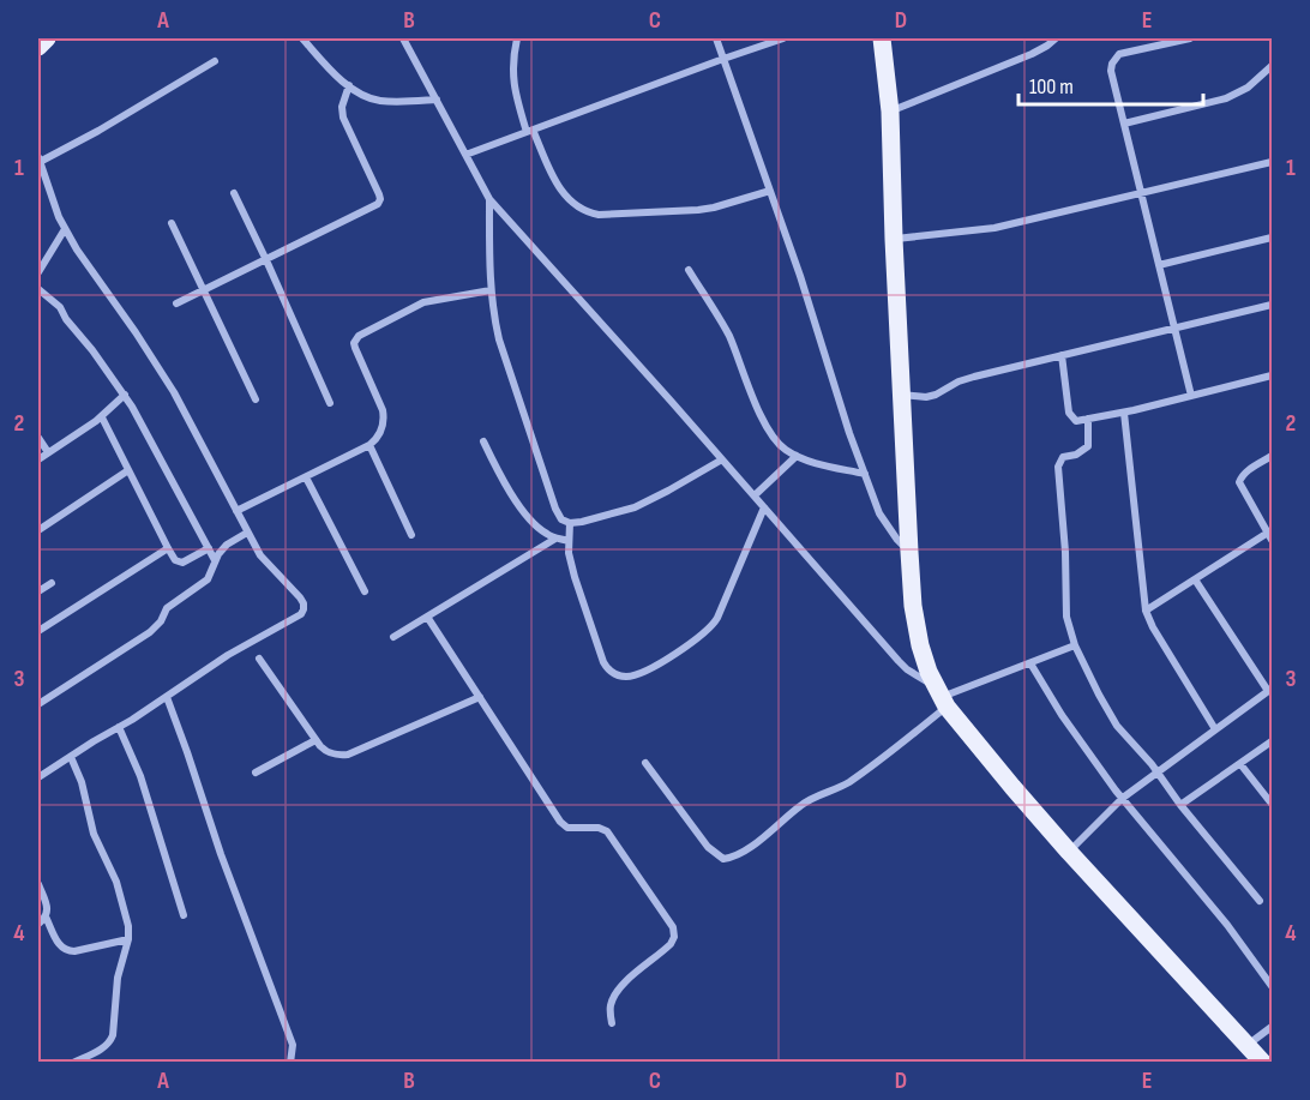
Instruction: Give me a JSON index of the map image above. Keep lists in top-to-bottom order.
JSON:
{
  "scale_bar": "100 m",
  "grid": {
    "columns": [
      "A",
      "B",
      "C",
      "D",
      "E"
    ],
    "rows": [
      "1",
      "2",
      "3",
      "4"
    ]
  }
}
